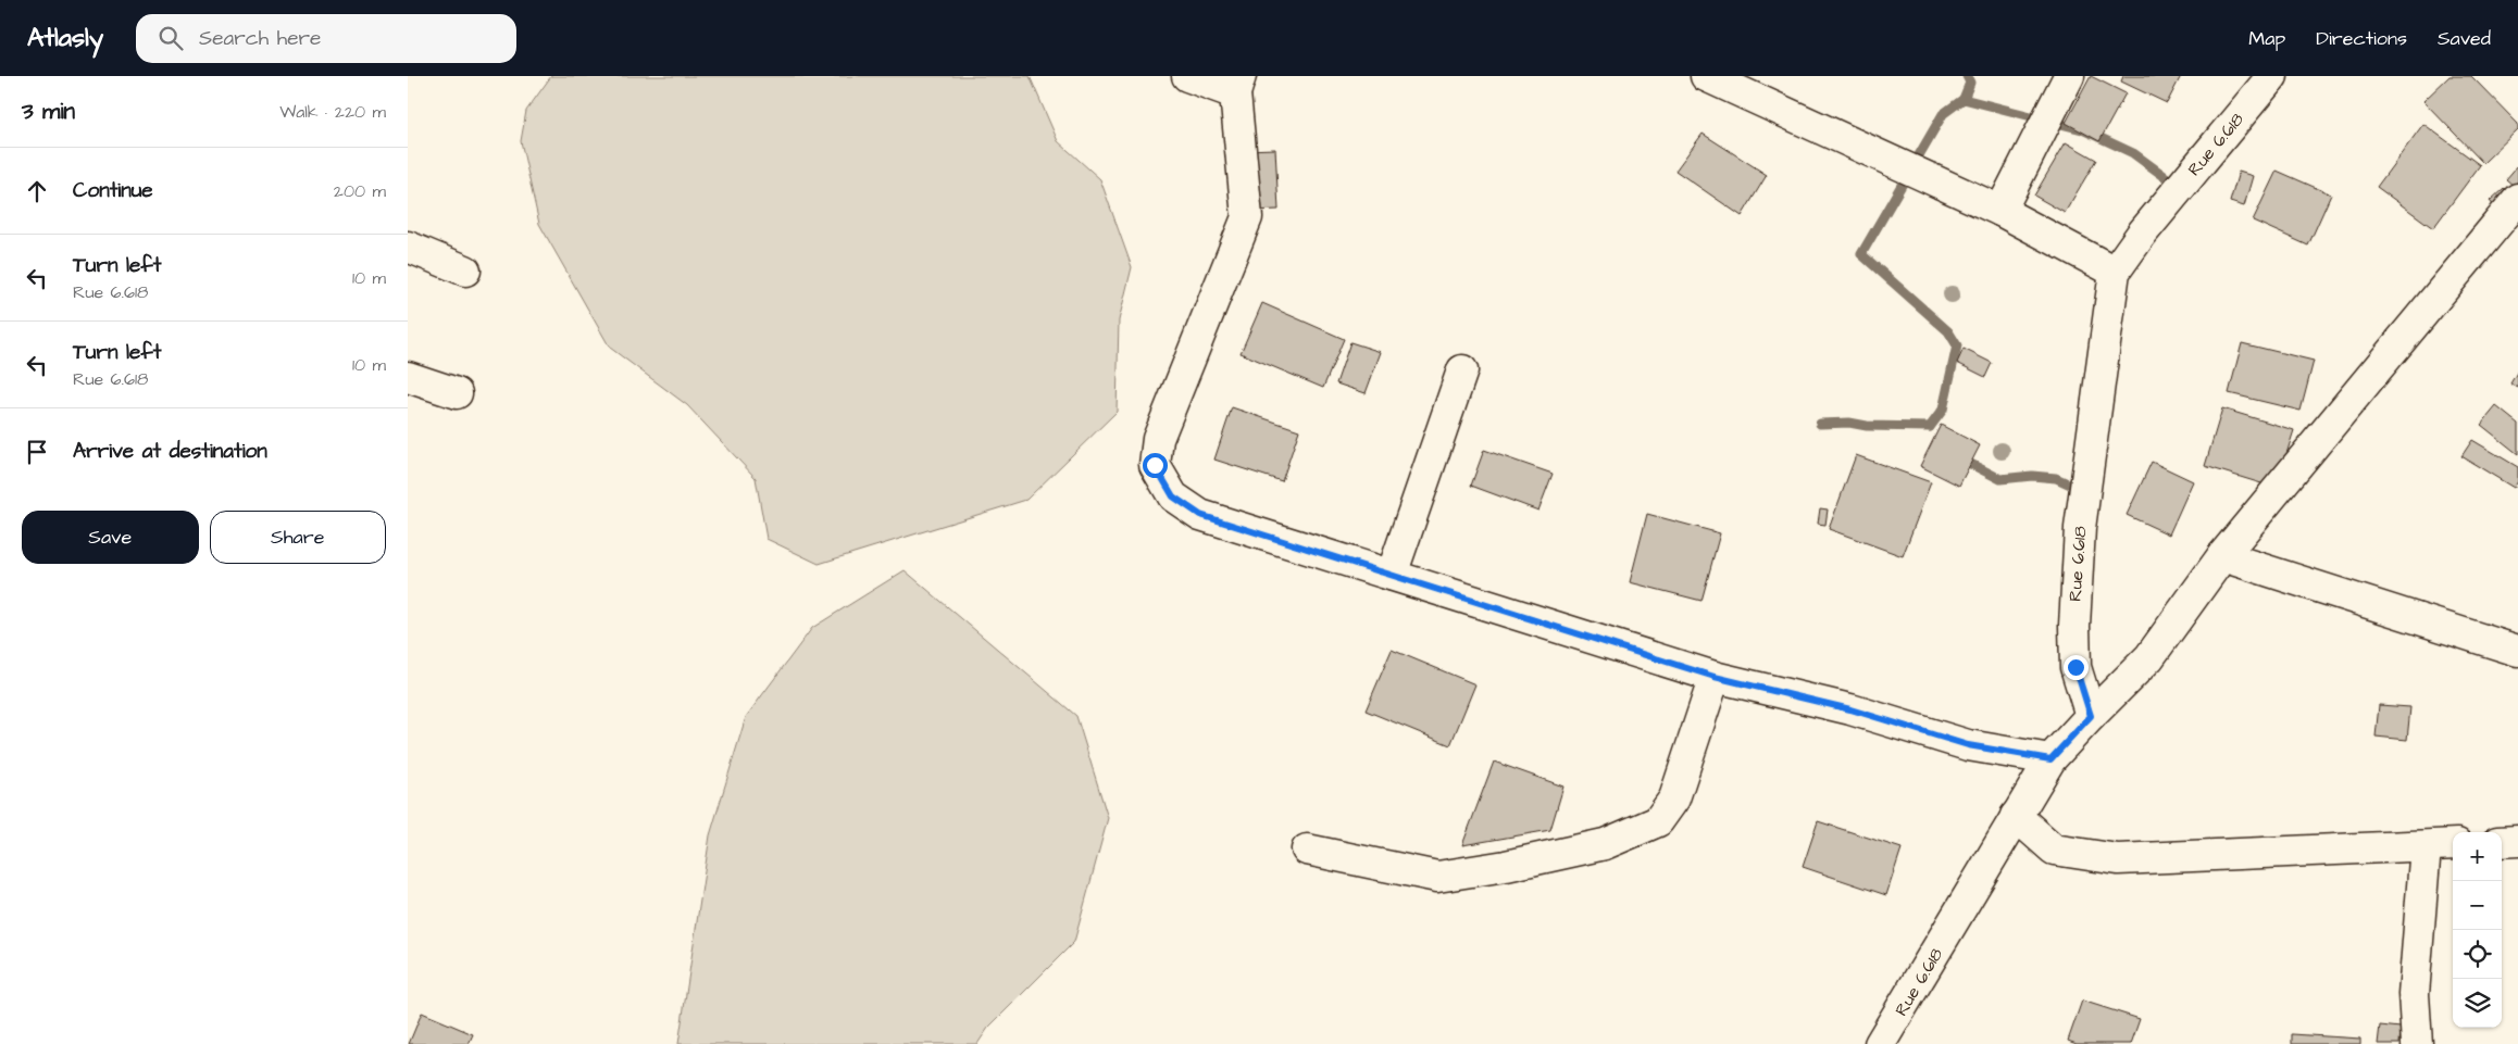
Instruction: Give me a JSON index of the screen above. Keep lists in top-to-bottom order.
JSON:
{
  "streets": {
    "street": ["Rue 6.618"]
  },
  "page": {
    "header": "Atlasly",
    "search": "Search here",
    "nav": ["Map", "Directions", "Saved"],
    "heading": ["3 min", "Walk · 220 m"],
    "list": [
      ["Continue", "200 m"],
      ["Turn left", "Rue 6.618", "10 m"],
      ["Turn left", "Rue 6.618", "10 m"],
      "Arrive at destination"
    ],
    "buttons": ["Save", "Share"],
    "map_buttons": ["+", "−"]
  }
}
